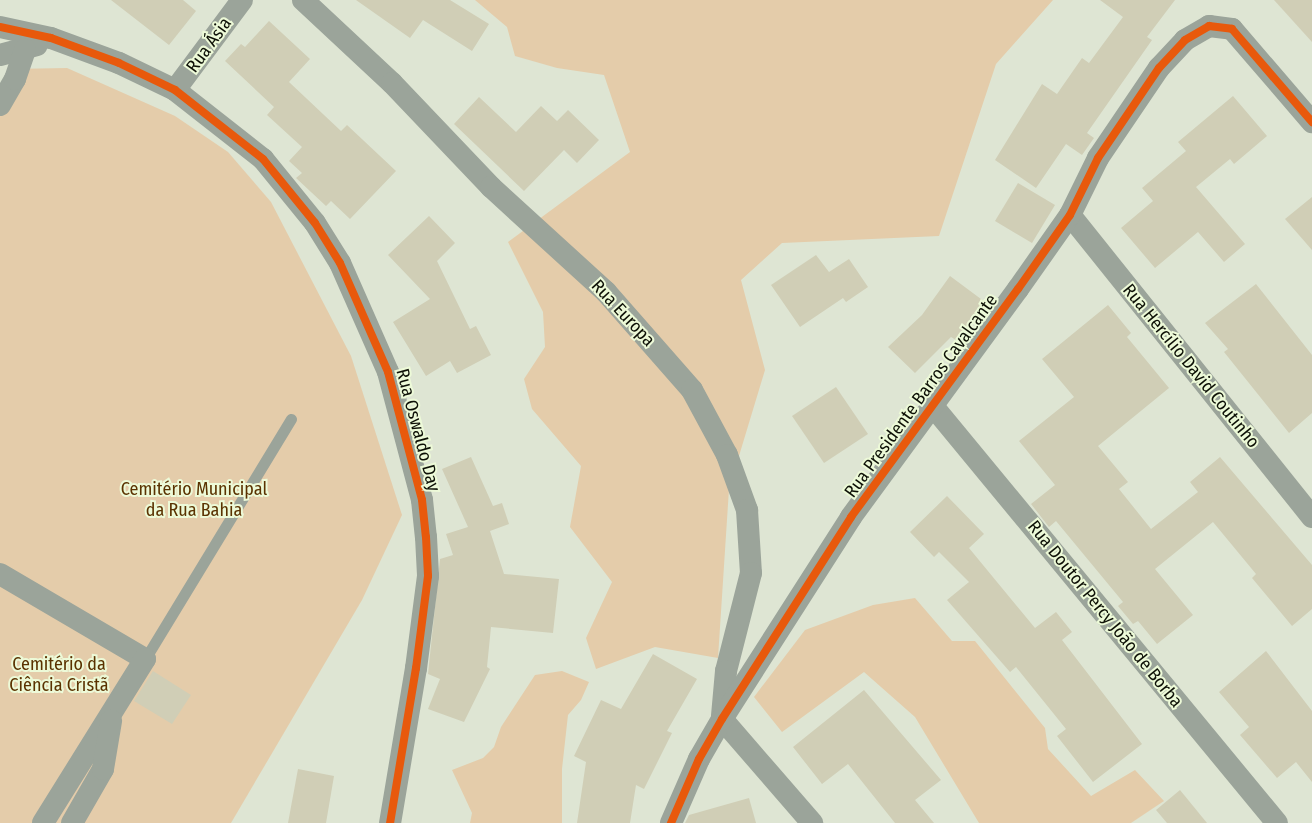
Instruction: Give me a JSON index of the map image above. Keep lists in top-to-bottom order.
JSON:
{
  "streets": {
    "street": [
      "Rua Ásia",
      "Rua Europa",
      "Rua Hercílio David Coutinho",
      "Rua Presidente Barros Cavalcante",
      "Rua Oswaldo Day",
      "Rua Doutor Percy João de Borba"
    ]
  },
  "crossings": [
    ["Rua Ásia", "Rua Oswaldo Day"],
    ["Rua Europa", "Rua Presidente Barros Cavalcante"],
    ["Rua Hercílio David Coutinho", "Rua Presidente Barros Cavalcante"],
    ["Rua Presidente Barros Cavalcante", "Rua Doutor Percy João de Borba"]
  ],
  "parks": ["Cemitério Municipal da Rua Bahia", "Cemitério da Ciência Cristã"]
}
